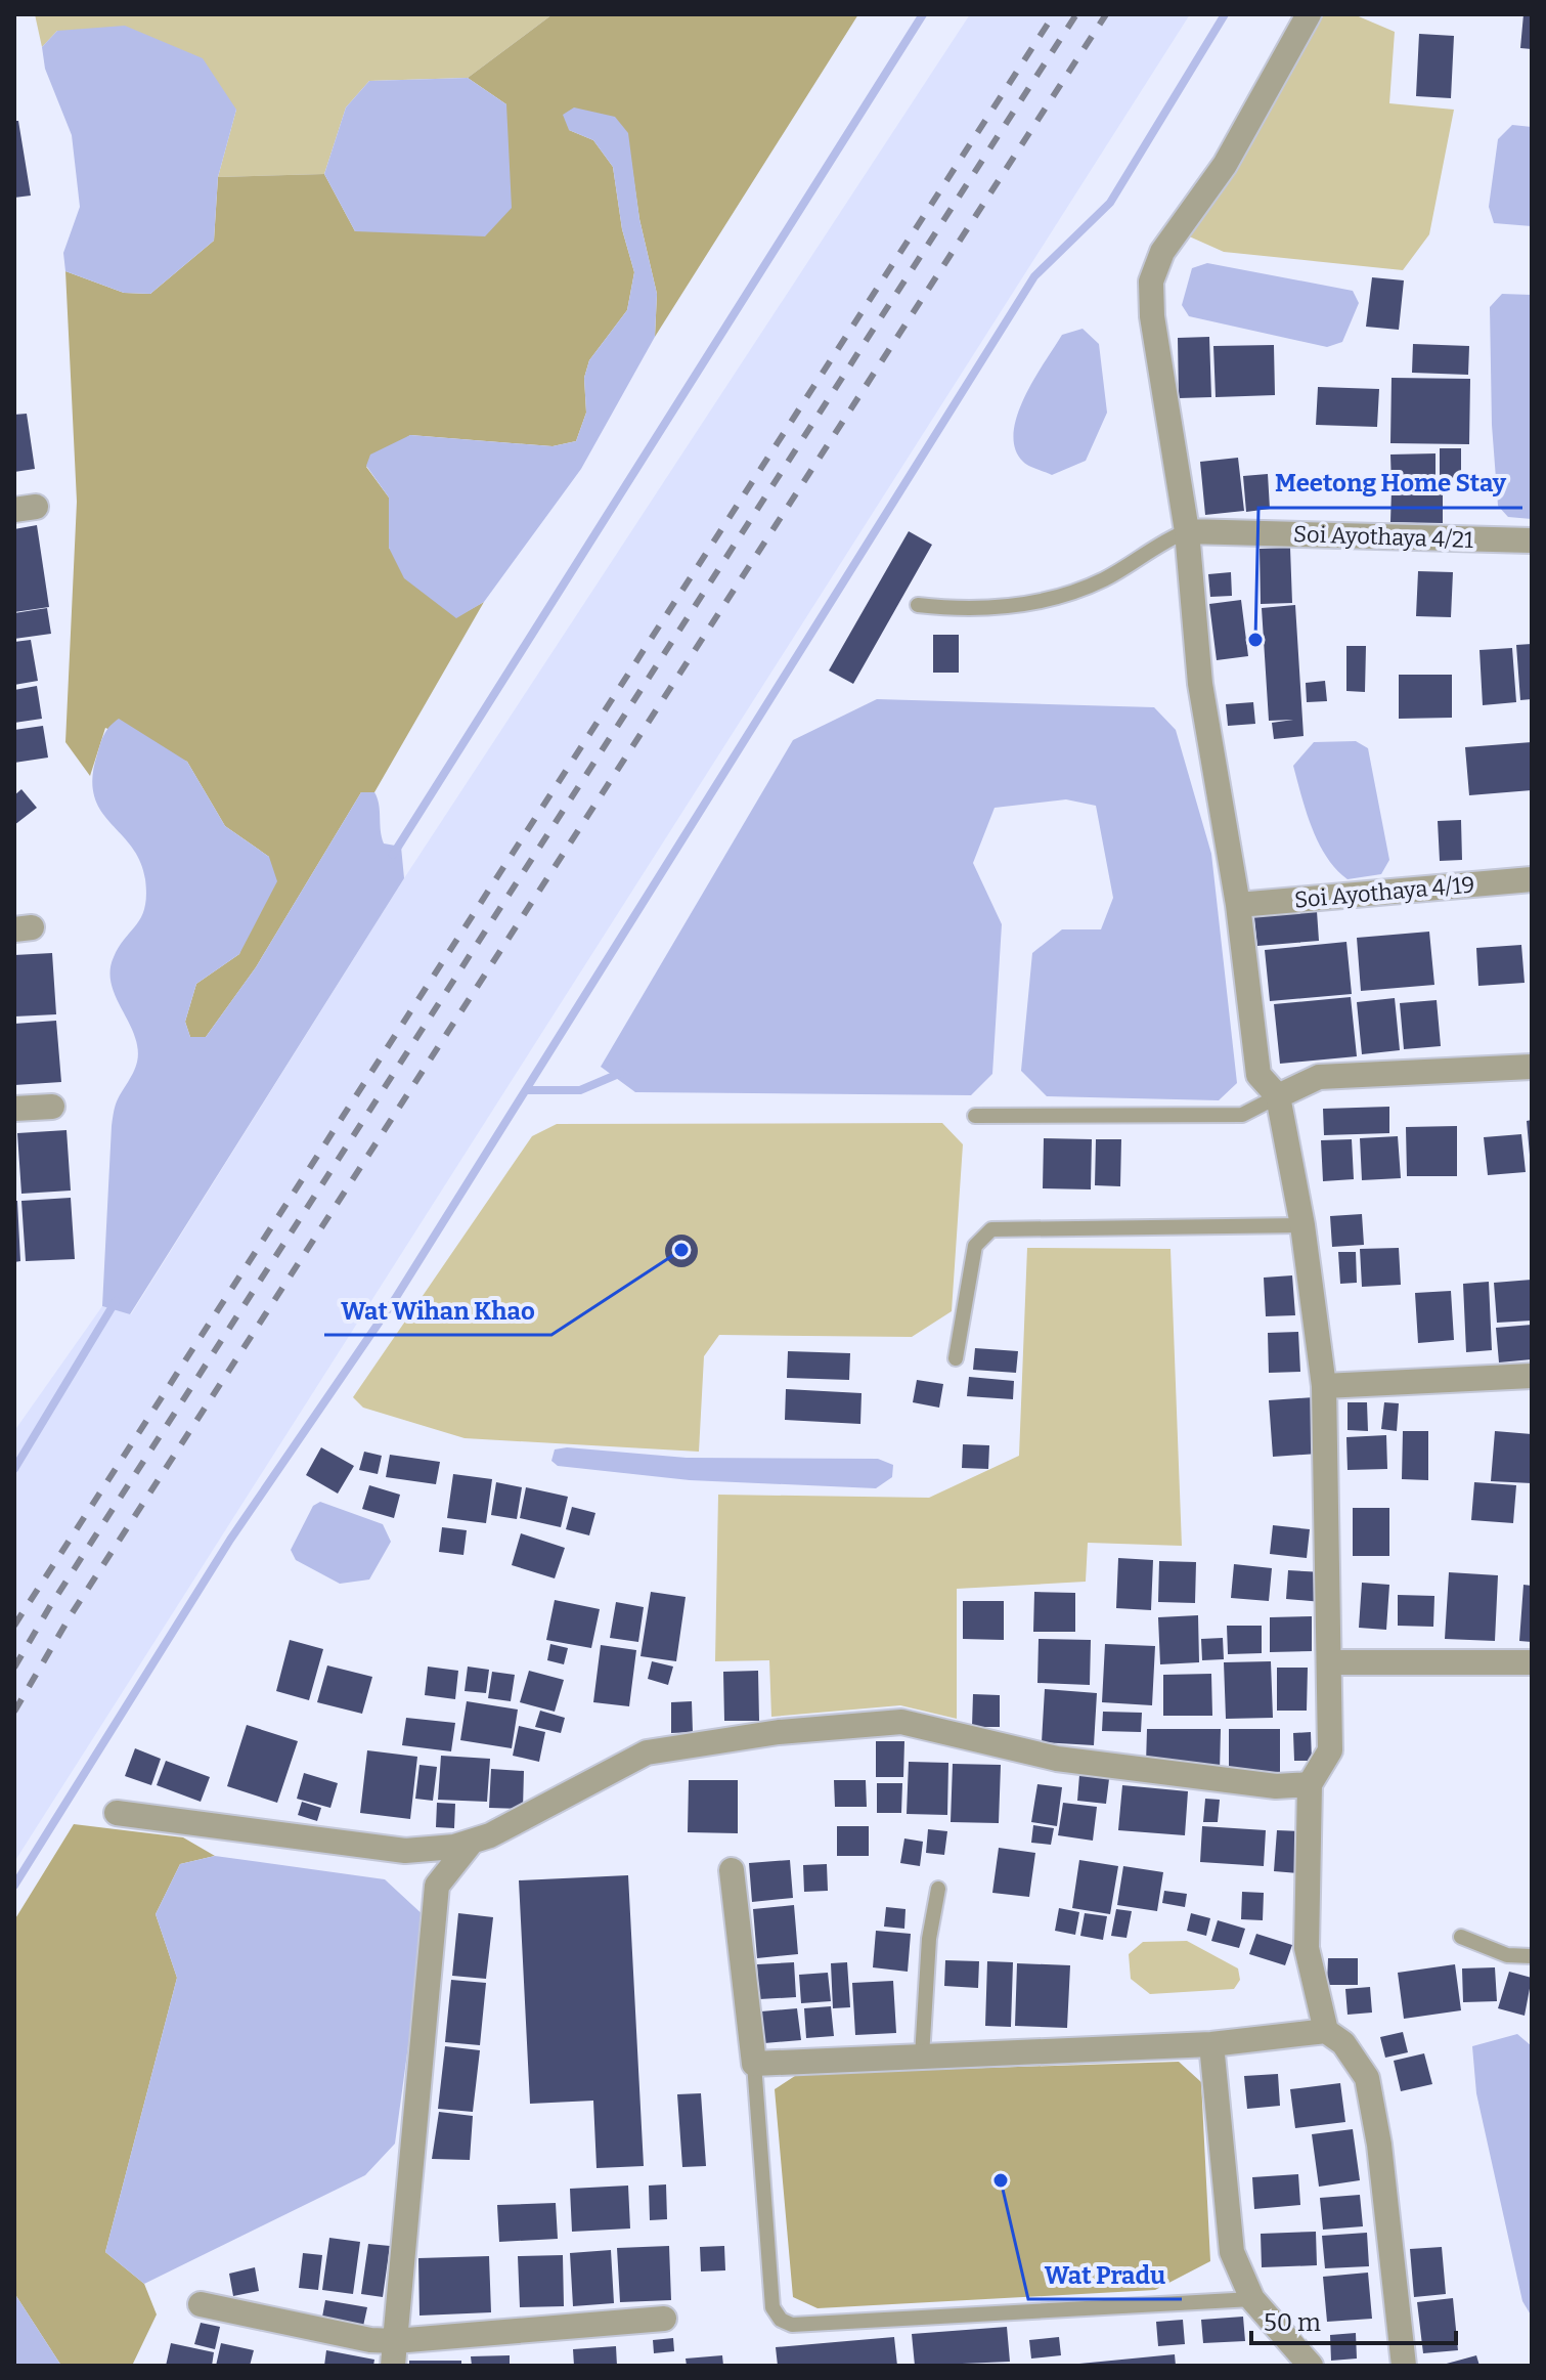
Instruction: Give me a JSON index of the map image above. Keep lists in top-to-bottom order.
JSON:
{
  "streets": {
    "street": ["Soi Ayothaya 4/21", "Soi Ayothaya 4/19"]
  },
  "places": ["Meetong Home Stay", "Wat Wihan Khao", "Wat Pradu"],
  "scale_bar": "50 m"
}
